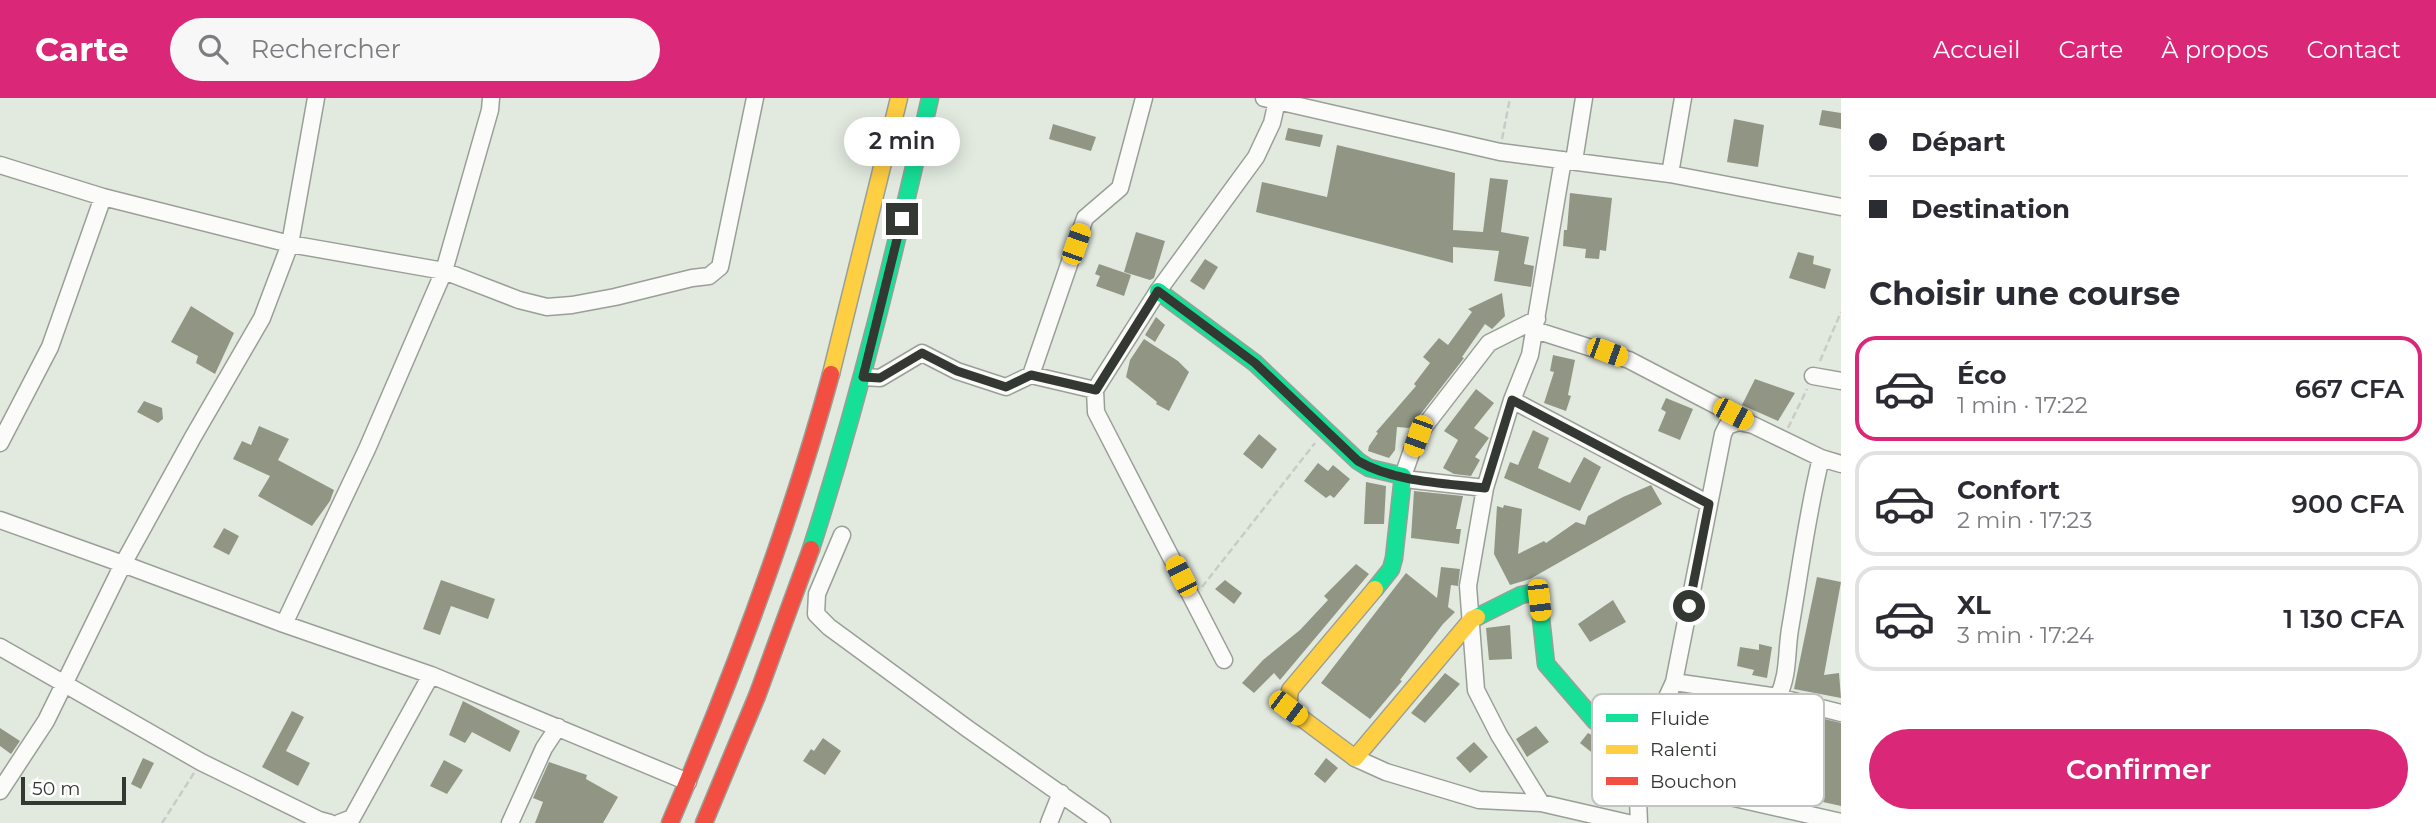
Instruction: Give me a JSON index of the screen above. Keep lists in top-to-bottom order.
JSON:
{
  "legend": ["Fluide", "Ralenti", "Bouchon"],
  "scale_bar": "50 m",
  "page": {
    "header": "Carte",
    "search": "Rechercher",
    "nav": [
      "Accueil",
      "Carte",
      "À propos",
      "Contact"
    ],
    "banner": ["Départ", "Destination"],
    "bubble": "2 min",
    "heading": "Choisir une course",
    "list": [
      {
        "name": "Éco",
        "note": "1 min · 17:22",
        "value": "667 CFA"
      },
      {
        "name": "Confort",
        "note": "2 min · 17:23",
        "value": "900 CFA"
      },
      {
        "name": "XL",
        "note": "3 min · 17:24",
        "value": "1 130 CFA"
      }
    ],
    "buttons": "Confirmer",
    "scale": "50 m"
  }
}
